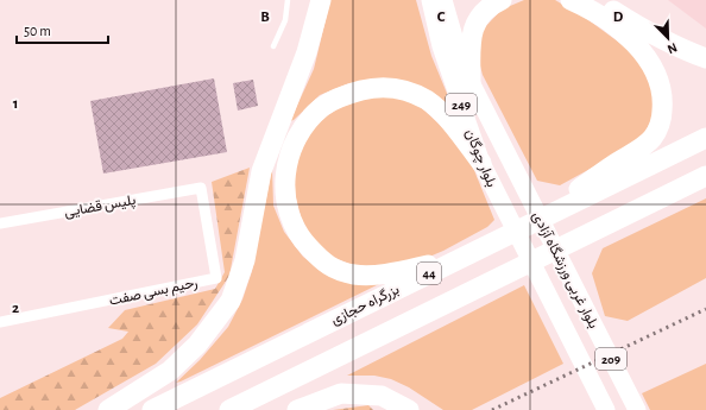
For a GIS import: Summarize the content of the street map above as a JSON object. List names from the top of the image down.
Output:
{
  "streets": {
    "highway": ["44", "بزرگراه حجازی"],
    "main road": [
      "249",
      "بلوار چوگان",
      "بلوار غربی ورزشگاه آزادی",
      "209"
    ],
    "street": ["پلیس قضایی", "رحیم بسی صفت"]
  },
  "crossings": [
    ["بلوار چوگان", "بلوار غربی ورزشگاه آزادی"],
    ["بلوار چوگان", "209"],
    ["پلیس قضایی", "رحیم بسی صفت"]
  ],
  "scale_bar": "50 m",
  "north": "bottom right",
  "grid": {
    "columns": ["B", "C", "D"],
    "rows": ["1", "2"]
  }
}
